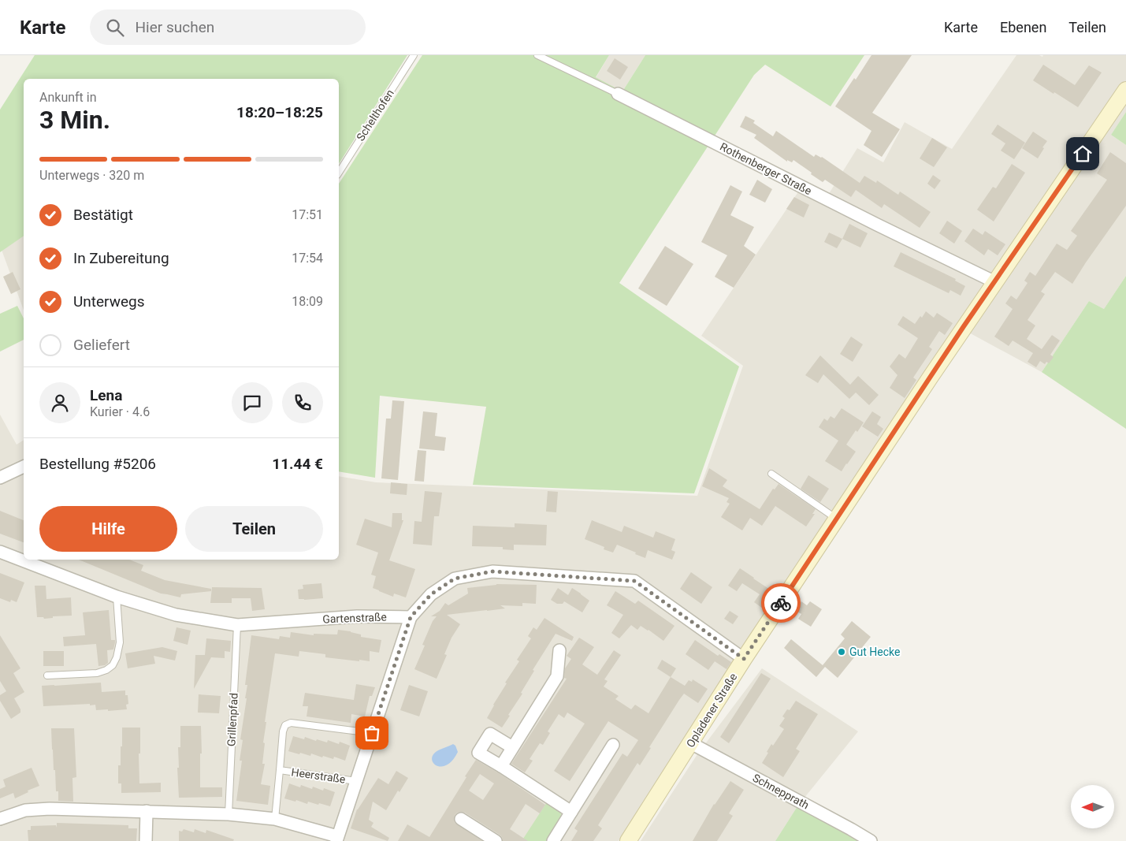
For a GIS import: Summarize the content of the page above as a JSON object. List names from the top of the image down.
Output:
{
  "streets": {
    "main road": ["Opladener Straße"],
    "street": [
      "Rothenberger Straße",
      "Gartenstraße",
      "Heerstraße",
      "Schnepprath"
    ],
    "lane": ["Schelthofen", "Grillenpfad"]
  },
  "crossings": [
    ["Rothenberger Straße", "Opladener Straße"],
    ["Gartenstraße", "Grillenpfad"],
    ["Gartenstraße", "Heerstraße"],
    ["Opladener Straße", "Schnepprath"]
  ],
  "places": ["Gut Hecke"],
  "north": "left",
  "page": {
    "header": "Karte",
    "search": "Hier suchen",
    "nav": ["Karte", "Ebenen", "Teilen"],
    "heading": ["3 Min.", "Ankunft in", "18:20–18:25"],
    "panel": [
      "Lena",
      "Kurier · 4.6",
      "Bestellung #5206",
      "11.44 €"
    ],
    "bar": "Unterwegs · 320 m",
    "list": [
      ["Bestätigt", "17:51"],
      ["In Zubereitung", "17:54"],
      ["Unterwegs", "18:09"],
      "Geliefert"
    ],
    "buttons": ["Hilfe", "Teilen"]
  }
}
